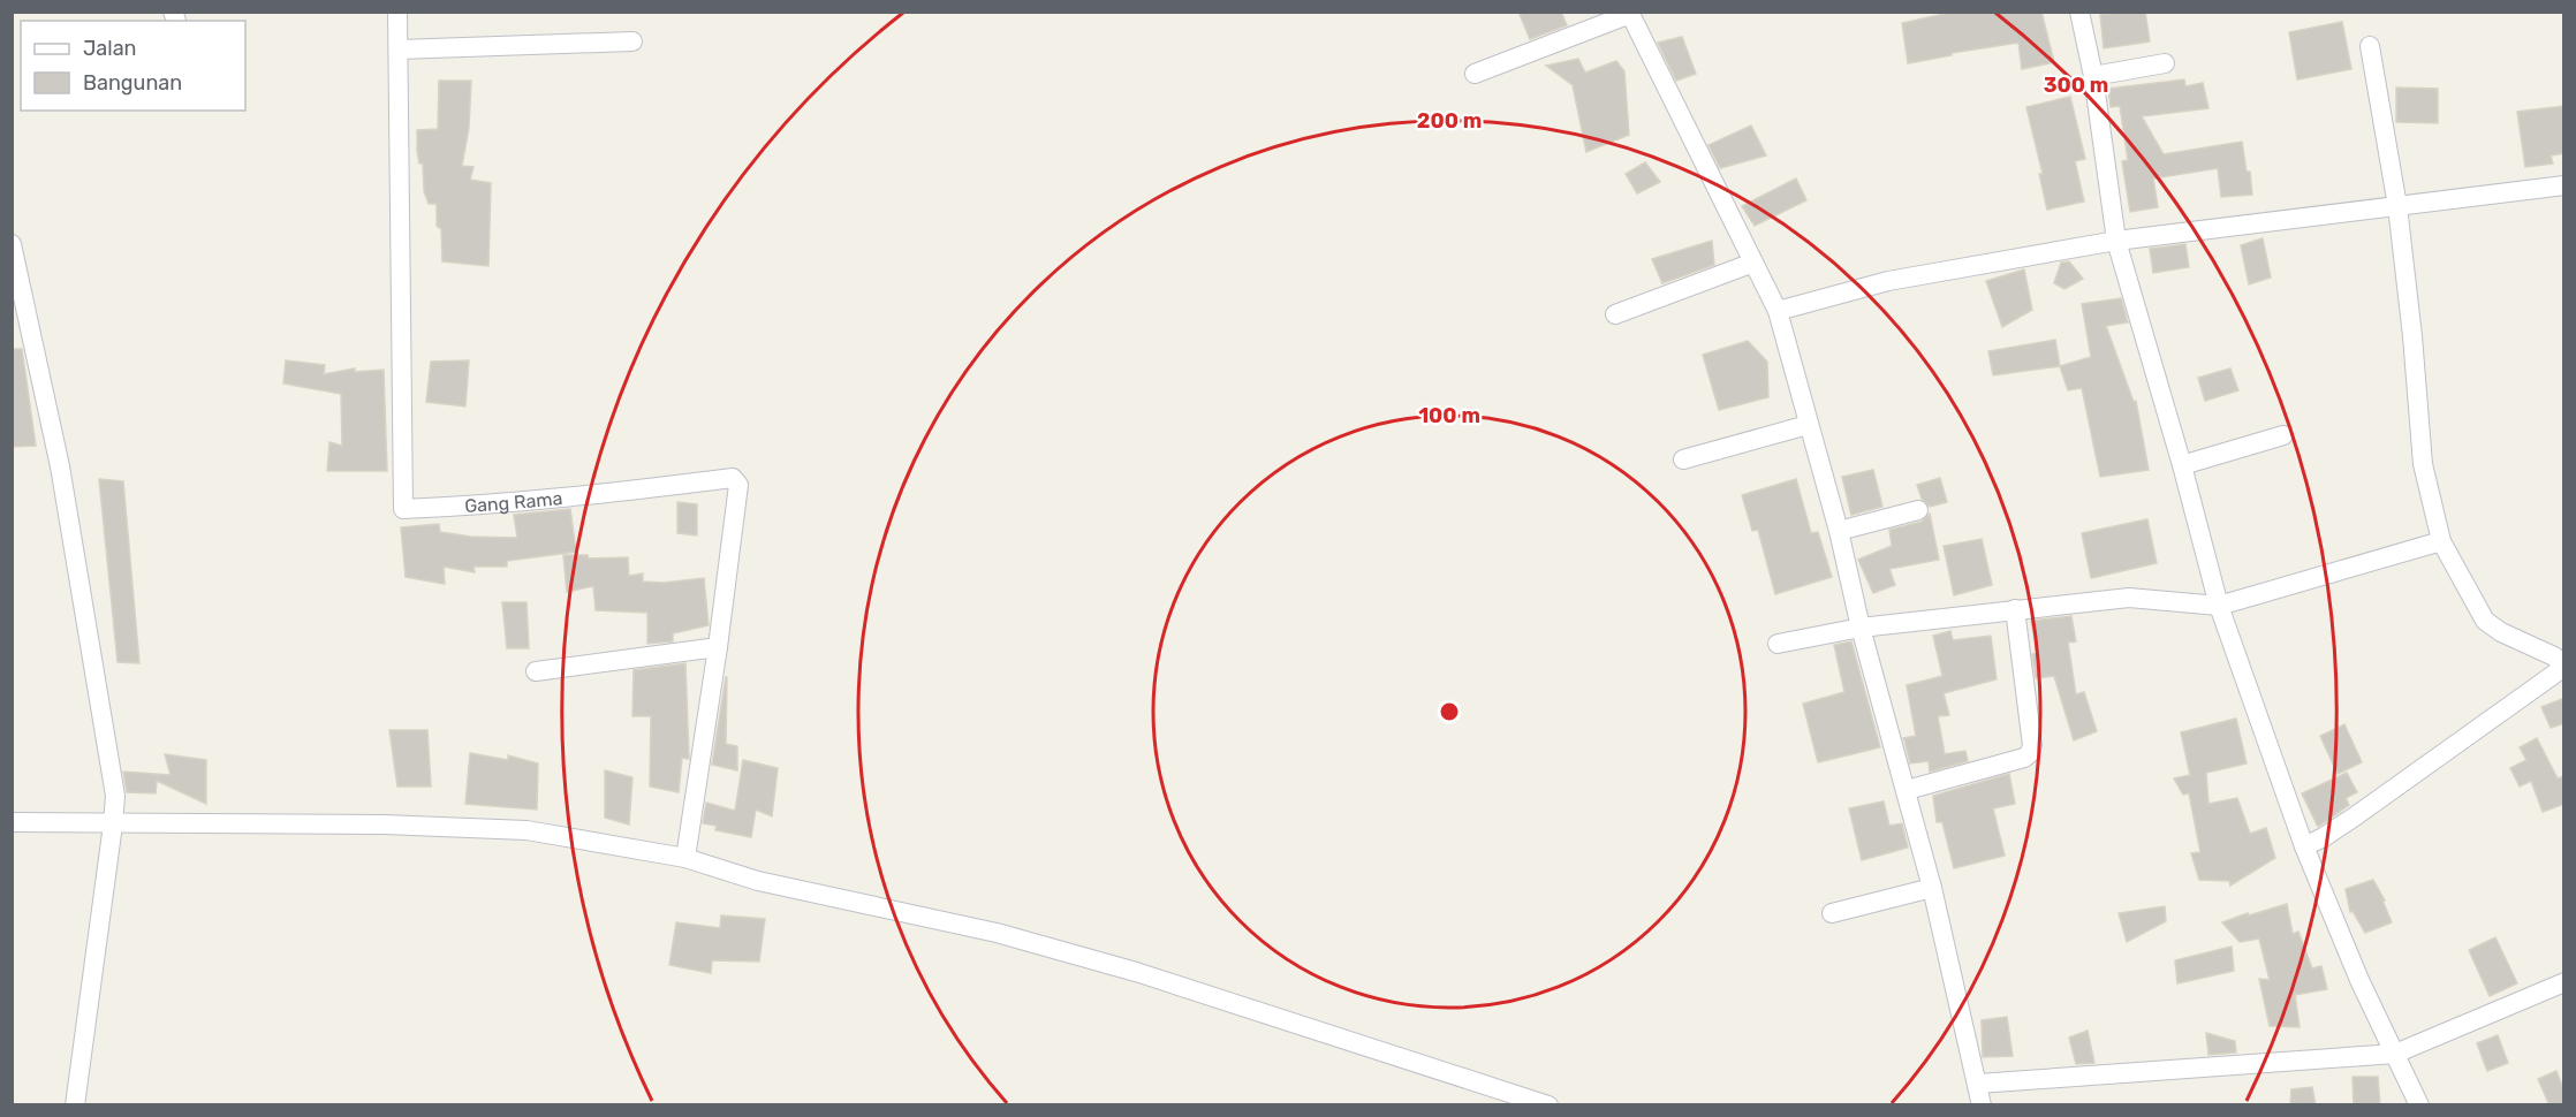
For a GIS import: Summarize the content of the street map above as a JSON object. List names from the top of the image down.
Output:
{
  "streets": {
    "street": ["Gang Rama"]
  },
  "legend": ["Jalan", "Bangunan"],
  "rings": ["300 m", "200 m", "100 m"]
}
